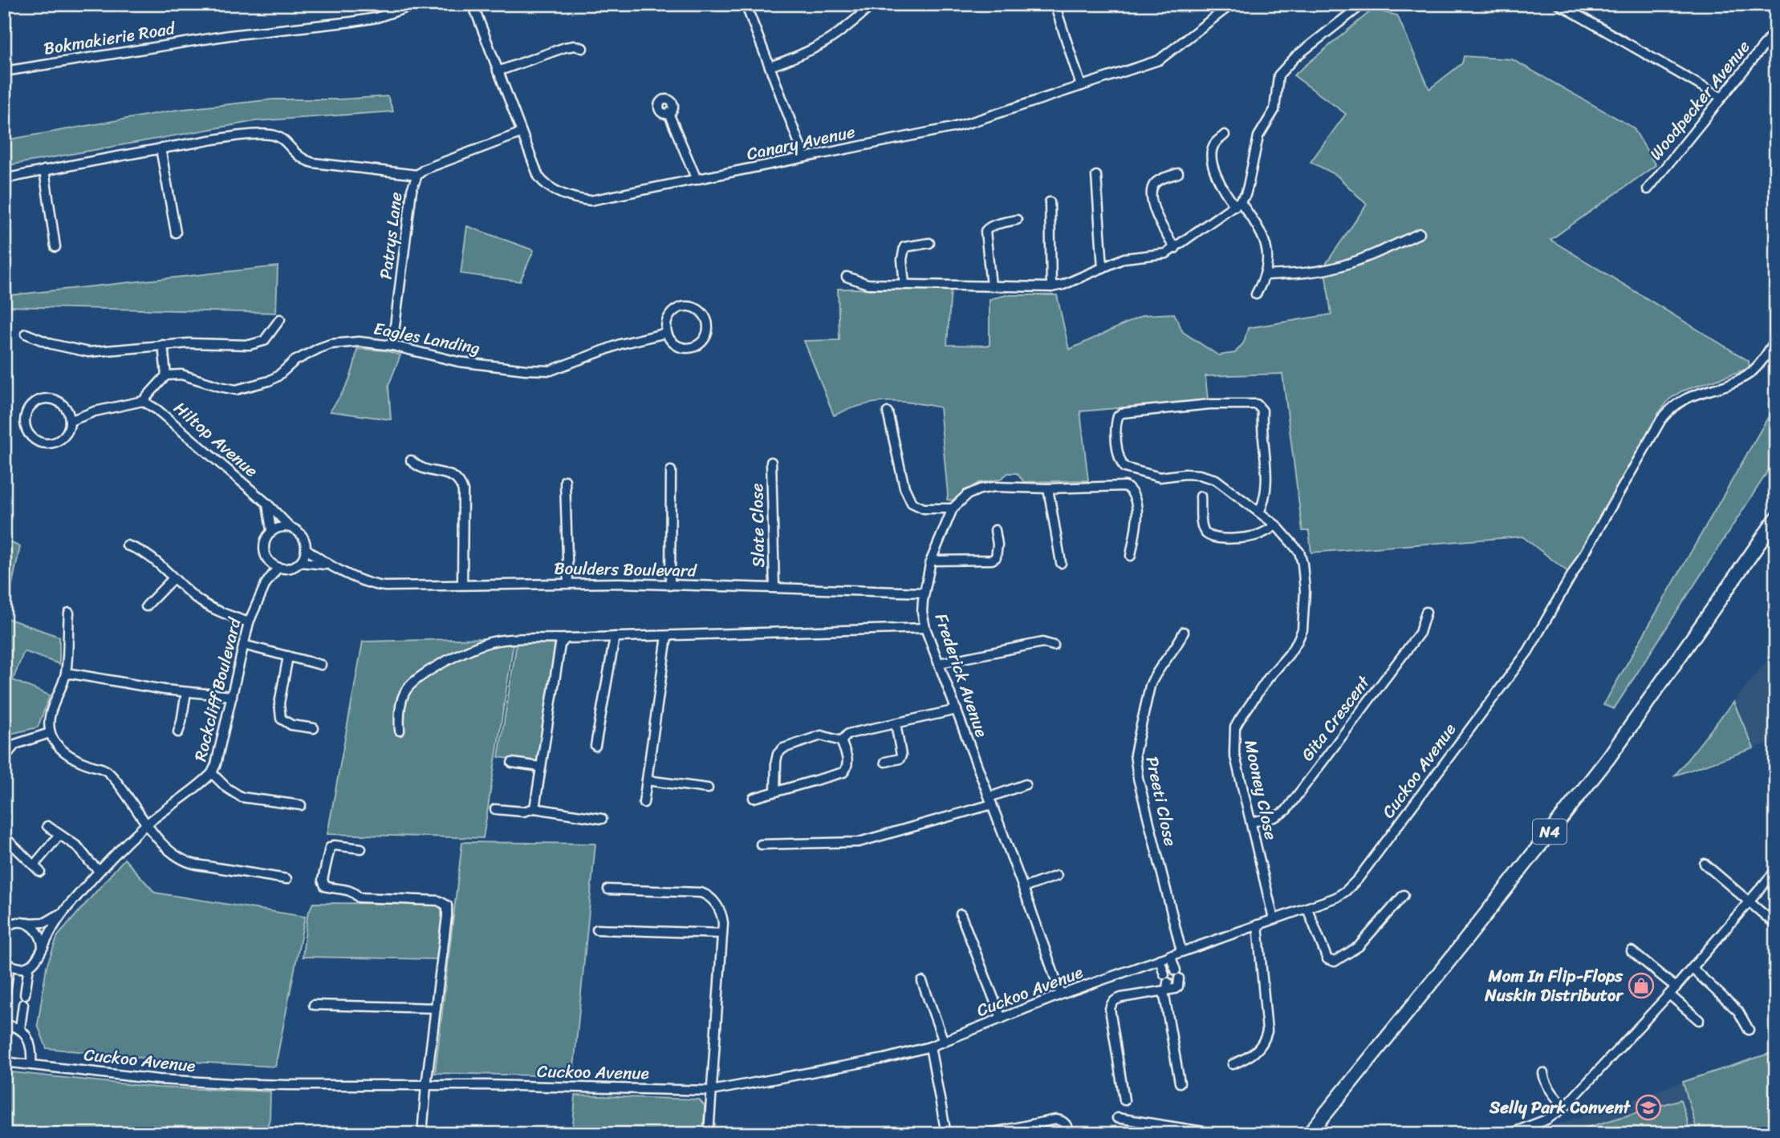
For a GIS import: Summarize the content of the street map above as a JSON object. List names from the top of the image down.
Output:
{
  "streets": {
    "highway": ["N4"],
    "street": [
      "Bokmakierie Road",
      "Woodpecker Avenue",
      "Canary Avenue",
      "Patrys Lane",
      "Eagles Landing",
      "Hiltop Avenue",
      "Slate Close",
      "Boulders Boulevard",
      "Frederick Avenue",
      "Rockcliff Boulevard",
      "Gita Crescent",
      "Cuckoo Avenue",
      "Mooney Close",
      "Preeti Close"
    ]
  },
  "crossings": [
    ["Canary Avenue", "Patrys Lane"],
    ["Patrys Lane", "Eagles Landing"],
    ["Hiltop Avenue", "Boulders Boulevard"],
    ["Hiltop Avenue", "Rockcliff Boulevard"],
    ["Slate Close", "Boulders Boulevard"],
    ["Boulders Boulevard", "Frederick Avenue"],
    ["Boulders Boulevard", "Rockcliff Boulevard"],
    ["Frederick Avenue", "Cuckoo Avenue"],
    ["Gita Crescent", "Mooney Close"],
    ["Cuckoo Avenue", "Mooney Close"],
    ["Cuckoo Avenue", "Preeti Close"]
  ],
  "places": {
    "shop": ["Mom In Flip-Flops Nuskin Distributor"],
    "school or university": ["Selly Park Convent"]
  }
}
